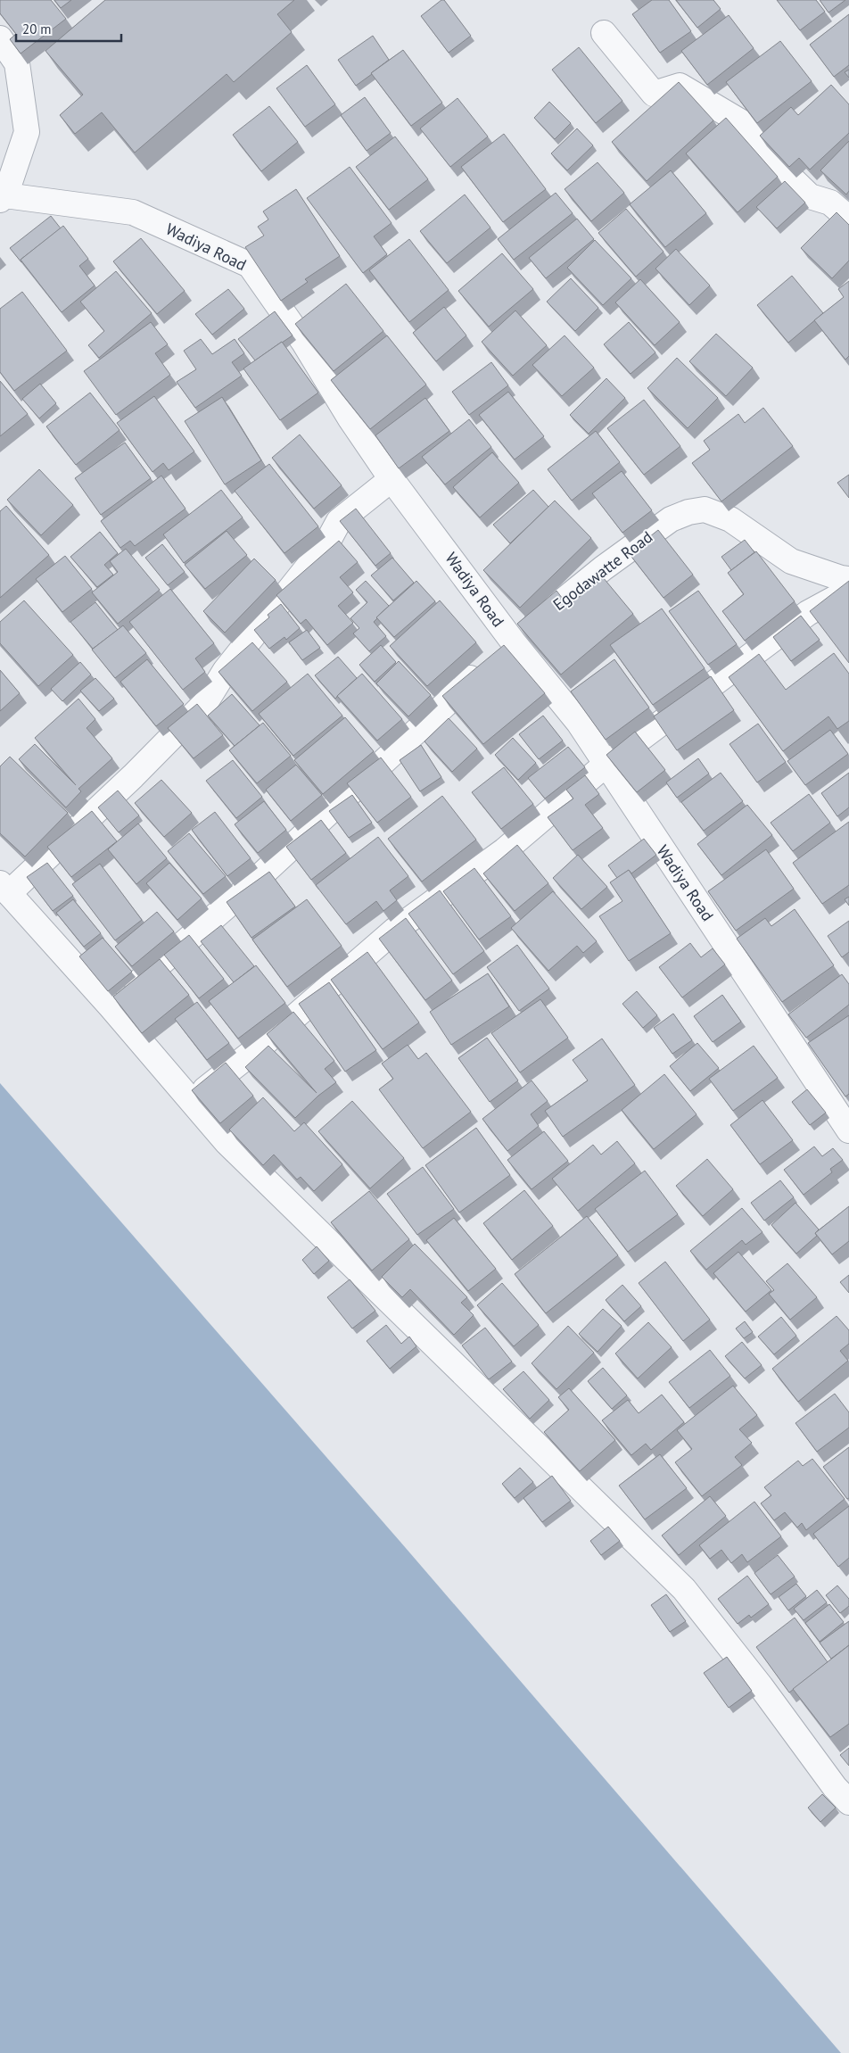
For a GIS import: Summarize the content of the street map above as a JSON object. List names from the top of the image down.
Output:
{
  "streets": {
    "street": ["Wadiya Road", "Egodawatte Road"]
  },
  "crossings": [
    ["Wadiya Road", "Egodawatte Road"]
  ],
  "scale_bar": "20 m"
}
